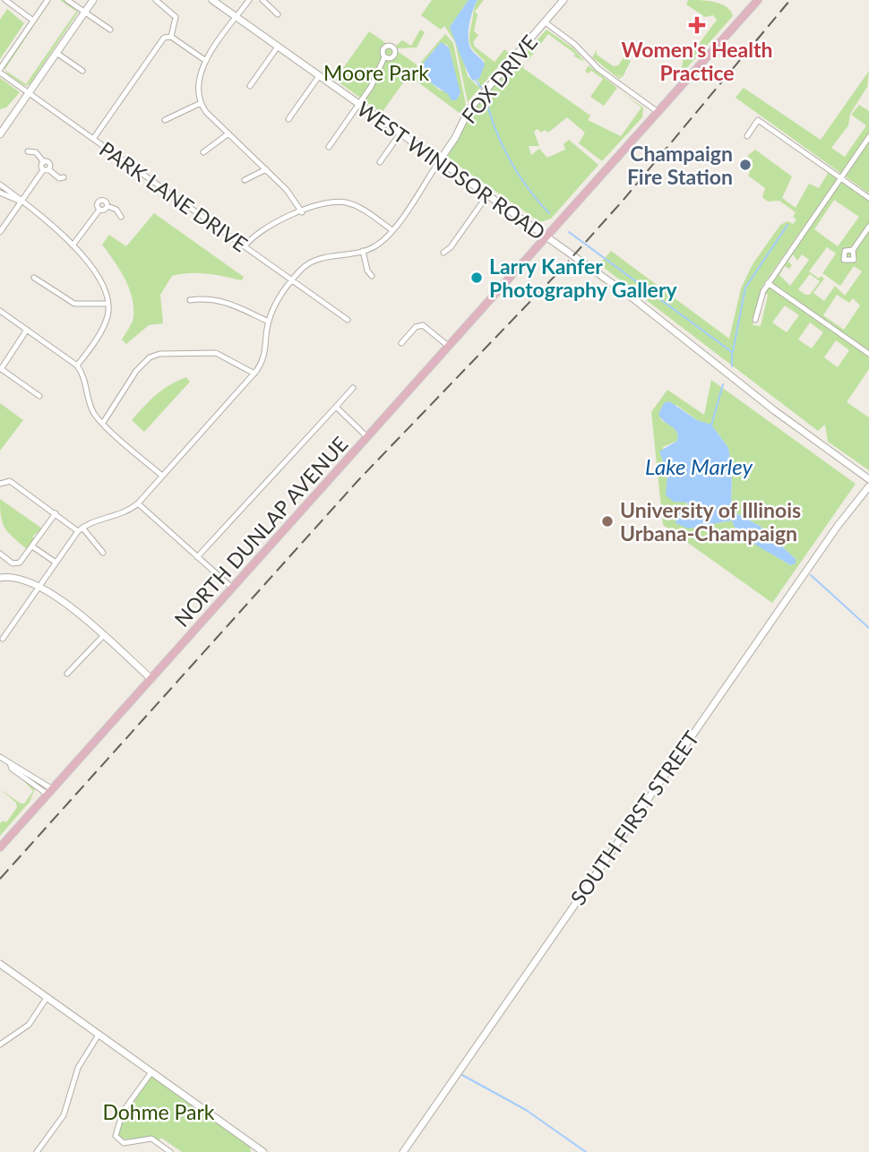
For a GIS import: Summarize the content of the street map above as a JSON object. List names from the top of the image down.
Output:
{
  "streets": {
    "main road": ["NORTH DUNLAP AVENUE"],
    "street": [
      "FOX DRIVE",
      "WEST WINDSOR ROAD",
      "PARK LANE DRIVE",
      "SOUTH FIRST STREET"
    ]
  },
  "crossings": [
    ["FOX DRIVE", "WEST WINDSOR ROAD"],
    ["WEST WINDSOR ROAD", "NORTH DUNLAP AVENUE"]
  ],
  "water": ["Lake Marley"],
  "parks": ["Moore Park", "Dohme Park"],
  "places": {
    "health": ["Women's Health Practice"],
    "other": ["Champaign Fire Station", "Larry Kanfer Photography Gallery", "University of Illinois Urbana-Champaign"]
  }
}
